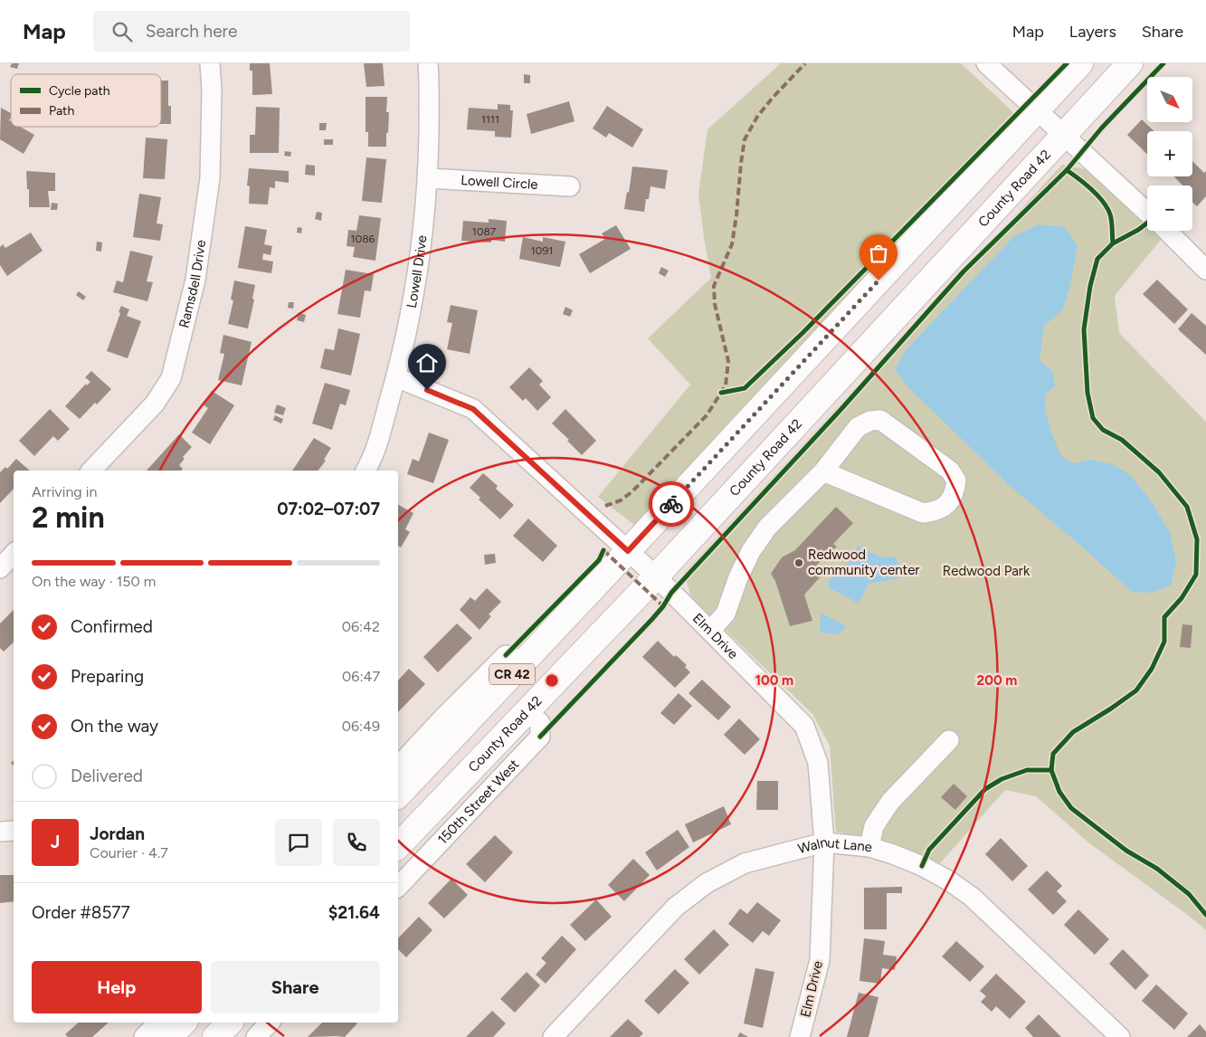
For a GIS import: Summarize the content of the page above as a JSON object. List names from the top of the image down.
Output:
{
  "streets": {
    "highway": ["County Road 42", "CR 42"],
    "street": [
      "Lowell Circle",
      "Lowell Drive",
      "Ramsdell Drive",
      "Elm Drive",
      "150th Street West",
      "Walnut Lane"
    ]
  },
  "crossings": [
    ["Lowell Circle", "Lowell Drive"],
    ["County Road 42", "Elm Drive"],
    ["County Road 42", "150th Street West"],
    ["Lowell Drive", "Elm Drive"],
    ["Elm Drive", "CR 42"],
    ["Elm Drive", "Walnut Lane"]
  ],
  "parks": ["Redwood Park"],
  "places": ["Redwood community center"],
  "house_numbers": [
    "1111",
    "1087",
    "1086",
    "1091"
  ],
  "legend": ["Cycle path", "Path"],
  "north": "bottom right",
  "page": {
    "header": "Map",
    "search": "Search here",
    "nav": ["Map", "Layers", "Share"],
    "map_buttons": ["+", "−"],
    "heading": ["2 min", "Arriving in", "07:02–07:07"],
    "panel": [
      "Jordan",
      "Courier · 4.7",
      "Order #8577",
      "$21.64"
    ],
    "bar": "On the way · 150 m",
    "list": [
      ["Confirmed", "06:42"],
      ["Preparing", "06:47"],
      ["On the way", "06:49"],
      "Delivered"
    ],
    "round": "J",
    "buttons": ["Help", "Share"]
  },
  "rings": ["100 m", "200 m"]
}
